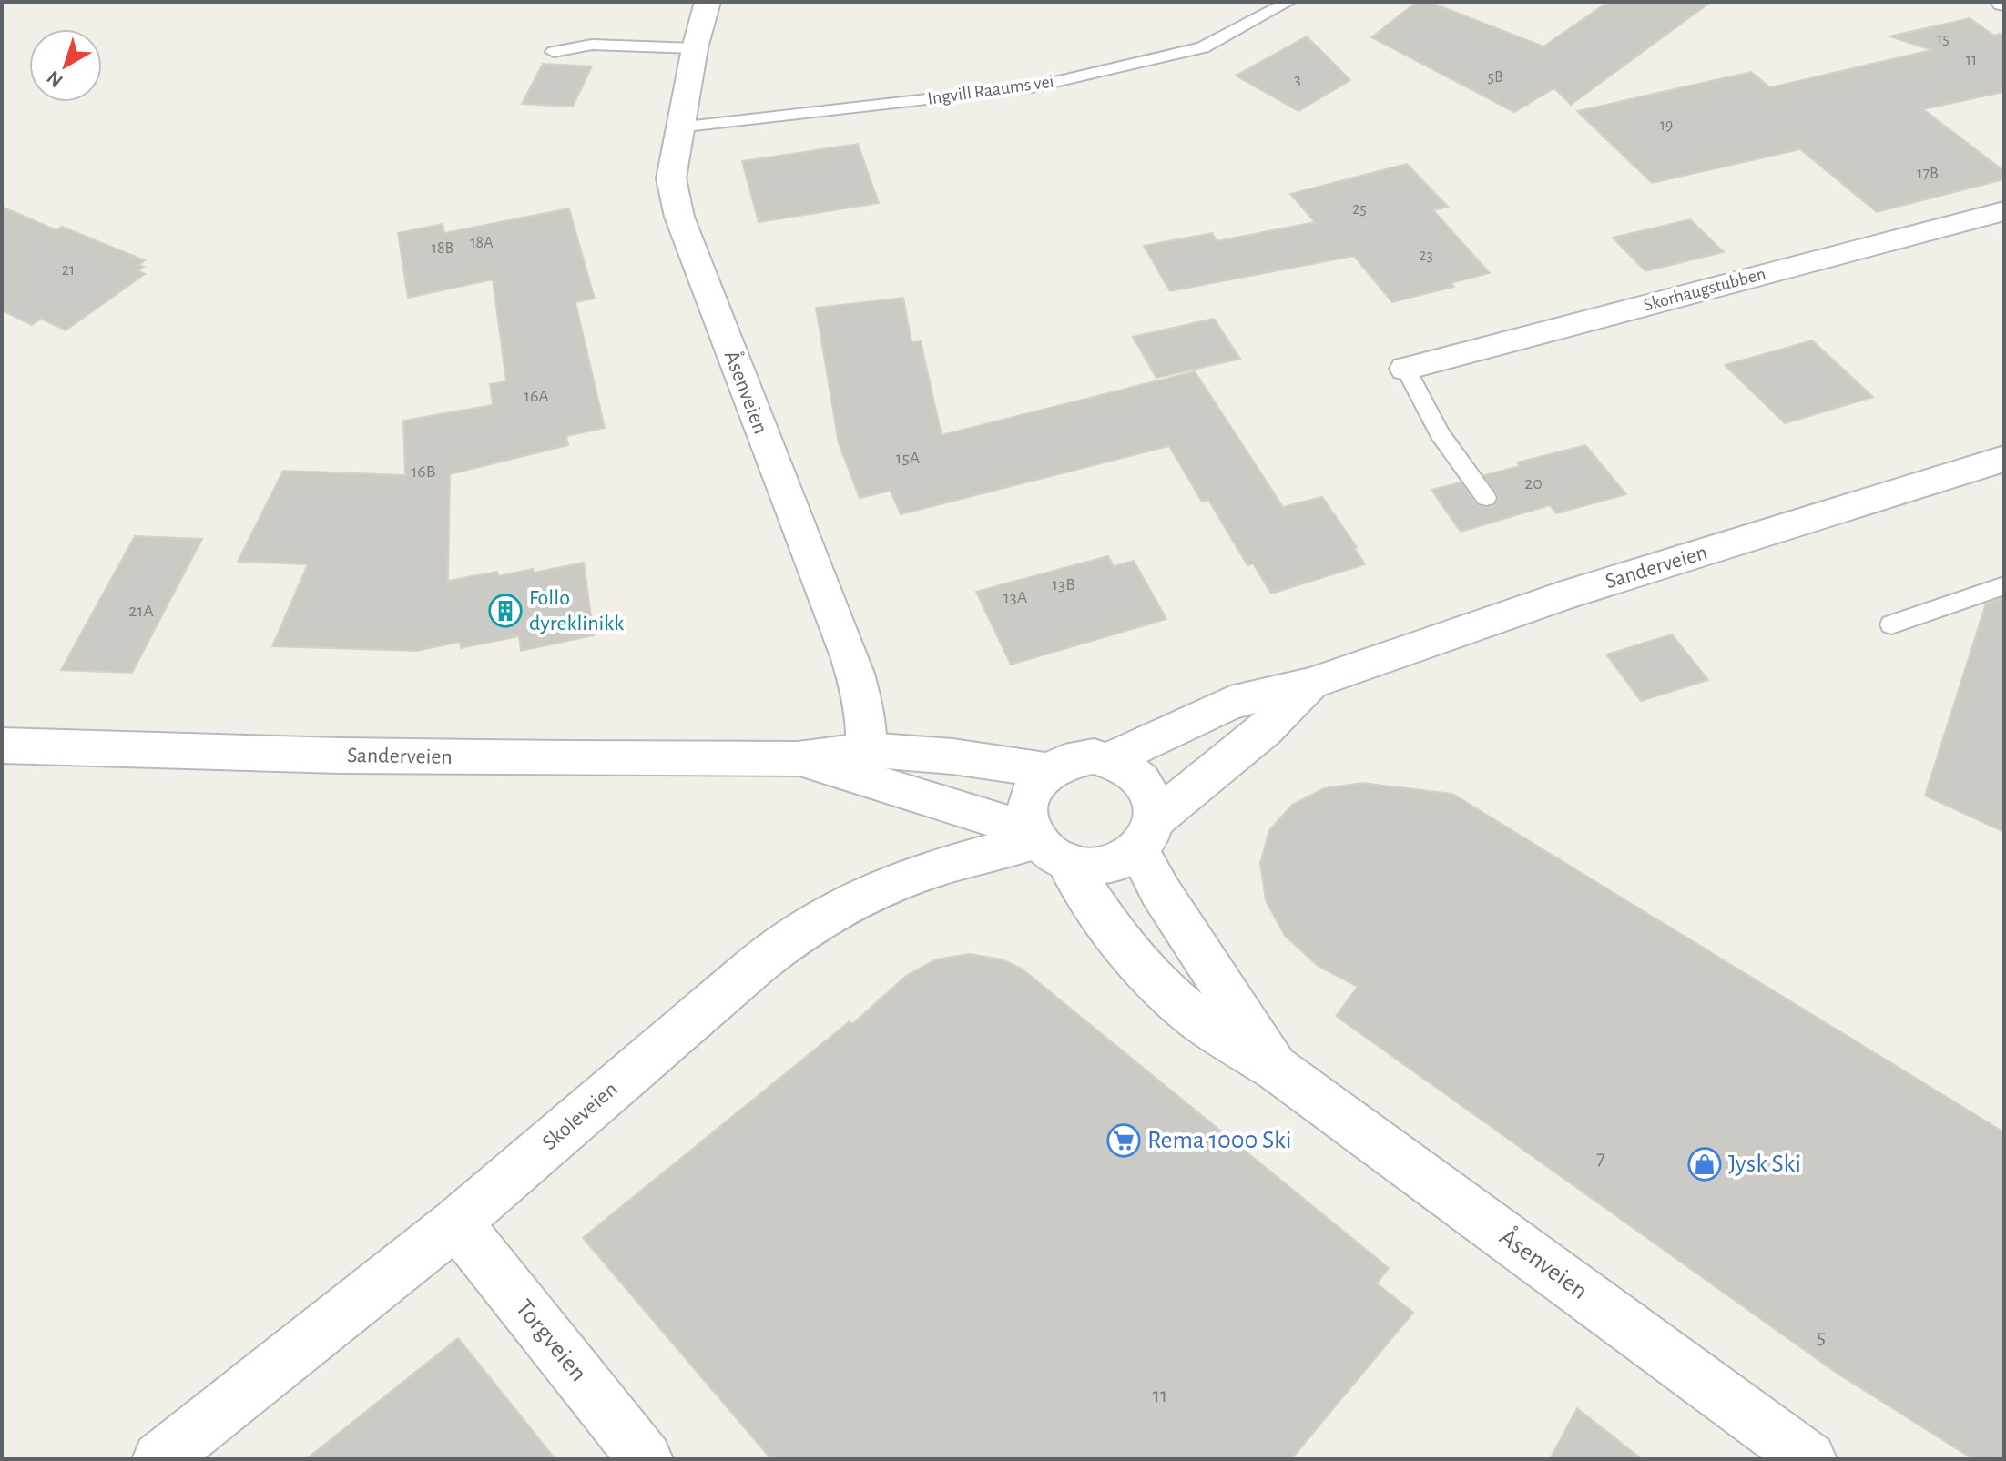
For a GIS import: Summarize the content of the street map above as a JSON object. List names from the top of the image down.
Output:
{
  "streets": {
    "street": [
      "Skorhaugstubben",
      "Åsenveien",
      "Sanderveien",
      "Skoleveien",
      "Torgveien"
    ],
    "lane": ["Ingvill Raaums vei"]
  },
  "crossings": [
    ["Ingvill Raaums vei", "Åsenveien"],
    ["Åsenveien", "Sanderveien"],
    ["Åsenveien", "Skoleveien"],
    ["Sanderveien", "Skoleveien"],
    ["Skoleveien", "Torgveien"]
  ],
  "places": {
    "building": ["Follo dyreklinikk"],
    "supermarket": ["Rema 1000 Ski"],
    "shop": ["Jysk Ski"]
  },
  "house_numbers": [
    "15",
    "11",
    "5B",
    "3",
    "19",
    "17B",
    "25",
    "18A",
    "18B",
    "23",
    "21",
    "16A",
    "15A",
    "16B",
    "20",
    "13B",
    "13A",
    "21A",
    "7",
    "5",
    "11"
  ],
  "north": "bottom left"
}
